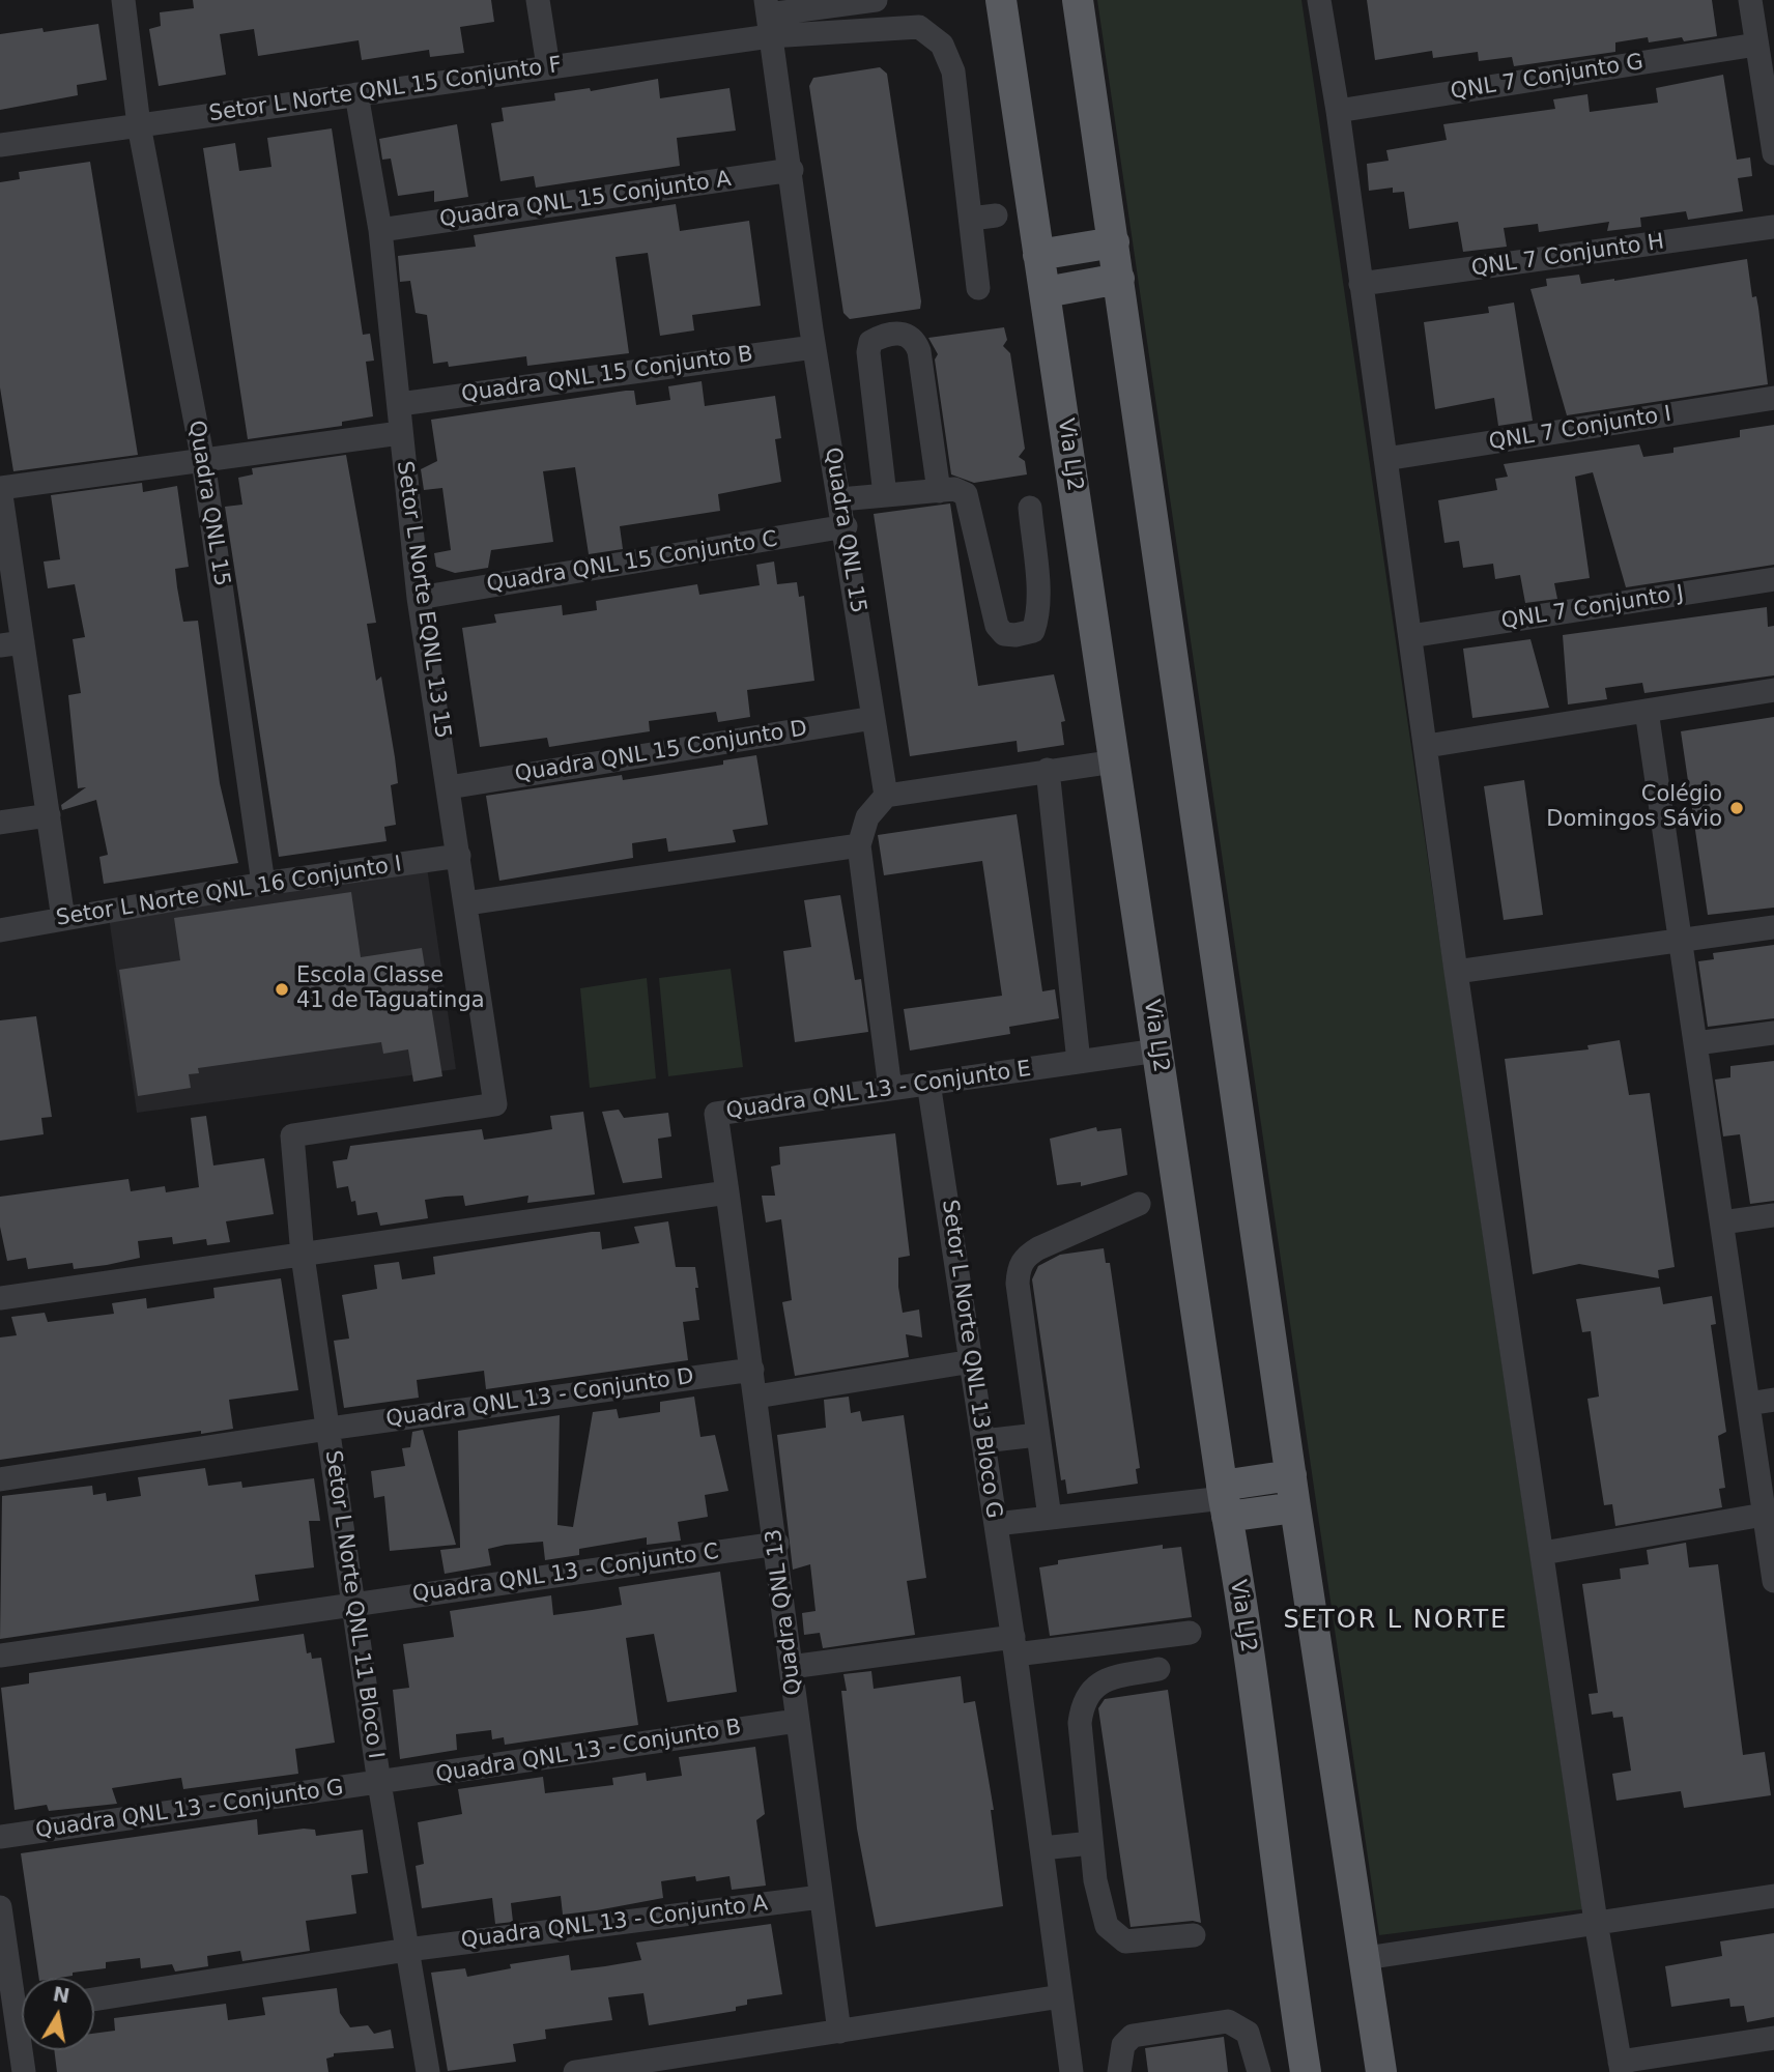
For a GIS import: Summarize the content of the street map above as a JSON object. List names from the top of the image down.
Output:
{
  "streets": {
    "main road": ["Via LJ2"],
    "street": [
      "QNL 7 Conjunto G",
      "Setor L Norte QNL 15 Conjunto F",
      "Quadra QNL 15 Conjunto A",
      "QNL 7 Conjunto H",
      "Quadra QNL 15 Conjunto B",
      "QNL 7 Conjunto I",
      "Quadra QNL 15",
      "Quadra QNL 15 Conjunto C",
      "Setor L Norte EQNL 13 15",
      "QNL 7 Conjunto J",
      "Quadra QNL 15 Conjunto D",
      "Setor L Norte QNL 16 Conjunto I",
      "Quadra QNL 13 - Conjunto E",
      "Setor L Norte QNL 13 Bloco G",
      "Quadra QNL 13 - Conjunto D",
      "Quadra QNL 13 - Conjunto C",
      "Setor L Norte QNL 11 Bloco I",
      "Quadra QNL 13",
      "Quadra QNL 13 - Conjunto B",
      "Quadra QNL 13 - Conjunto G",
      "Quadra QNL 13 - Conjunto A"
    ]
  },
  "crossings": [
    ["Setor L Norte QNL 15 Conjunto F", "Quadra QNL 15"],
    ["Setor L Norte QNL 15 Conjunto F", "Setor L Norte EQNL 13 15"],
    ["Quadra QNL 15 Conjunto A", "Quadra QNL 15"],
    ["Quadra QNL 15 Conjunto A", "Setor L Norte EQNL 13 15"],
    ["Quadra QNL 15 Conjunto B", "Quadra QNL 15"],
    ["Quadra QNL 15 Conjunto B", "Setor L Norte EQNL 13 15"],
    ["Via LJ2", "Quadra QNL 13 - Conjunto E"],
    ["Quadra QNL 15", "Quadra QNL 15 Conjunto C"],
    ["Quadra QNL 15", "Quadra QNL 15 Conjunto D"],
    ["Quadra QNL 15", "Setor L Norte QNL 16 Conjunto I"],
    ["Quadra QNL 15 Conjunto C", "Setor L Norte EQNL 13 15"],
    ["Setor L Norte EQNL 13 15", "Quadra QNL 15 Conjunto D"],
    ["Setor L Norte EQNL 13 15", "Setor L Norte QNL 16 Conjunto I"],
    ["Setor L Norte EQNL 13 15", "Setor L Norte QNL 11 Bloco I"],
    ["Quadra QNL 13 - Conjunto E", "Setor L Norte QNL 13 Bloco G"],
    ["Quadra QNL 13 - Conjunto E", "Quadra QNL 13"],
    ["Quadra QNL 13 - Conjunto D", "Setor L Norte QNL 11 Bloco I"],
    ["Quadra QNL 13 - Conjunto D", "Quadra QNL 13"],
    ["Quadra QNL 13 - Conjunto C", "Setor L Norte QNL 11 Bloco I"],
    ["Quadra QNL 13 - Conjunto C", "Quadra QNL 13"],
    ["Setor L Norte QNL 11 Bloco I", "Quadra QNL 13 - Conjunto B"],
    ["Setor L Norte QNL 11 Bloco I", "Quadra QNL 13 - Conjunto G"],
    ["Setor L Norte QNL 11 Bloco I", "Quadra QNL 13 - Conjunto A"],
    ["Quadra QNL 13", "Quadra QNL 13 - Conjunto B"],
    ["Quadra QNL 13", "Quadra QNL 13 - Conjunto A"],
    ["Quadra QNL 13 - Conjunto B", "Quadra QNL 13 - Conjunto G"]
  ],
  "districts": ["SETOR L NORTE"],
  "places": ["Colégio Domingos Sávio", "Escola Classe 41 de Taguatinga"],
  "north": "top"
}
